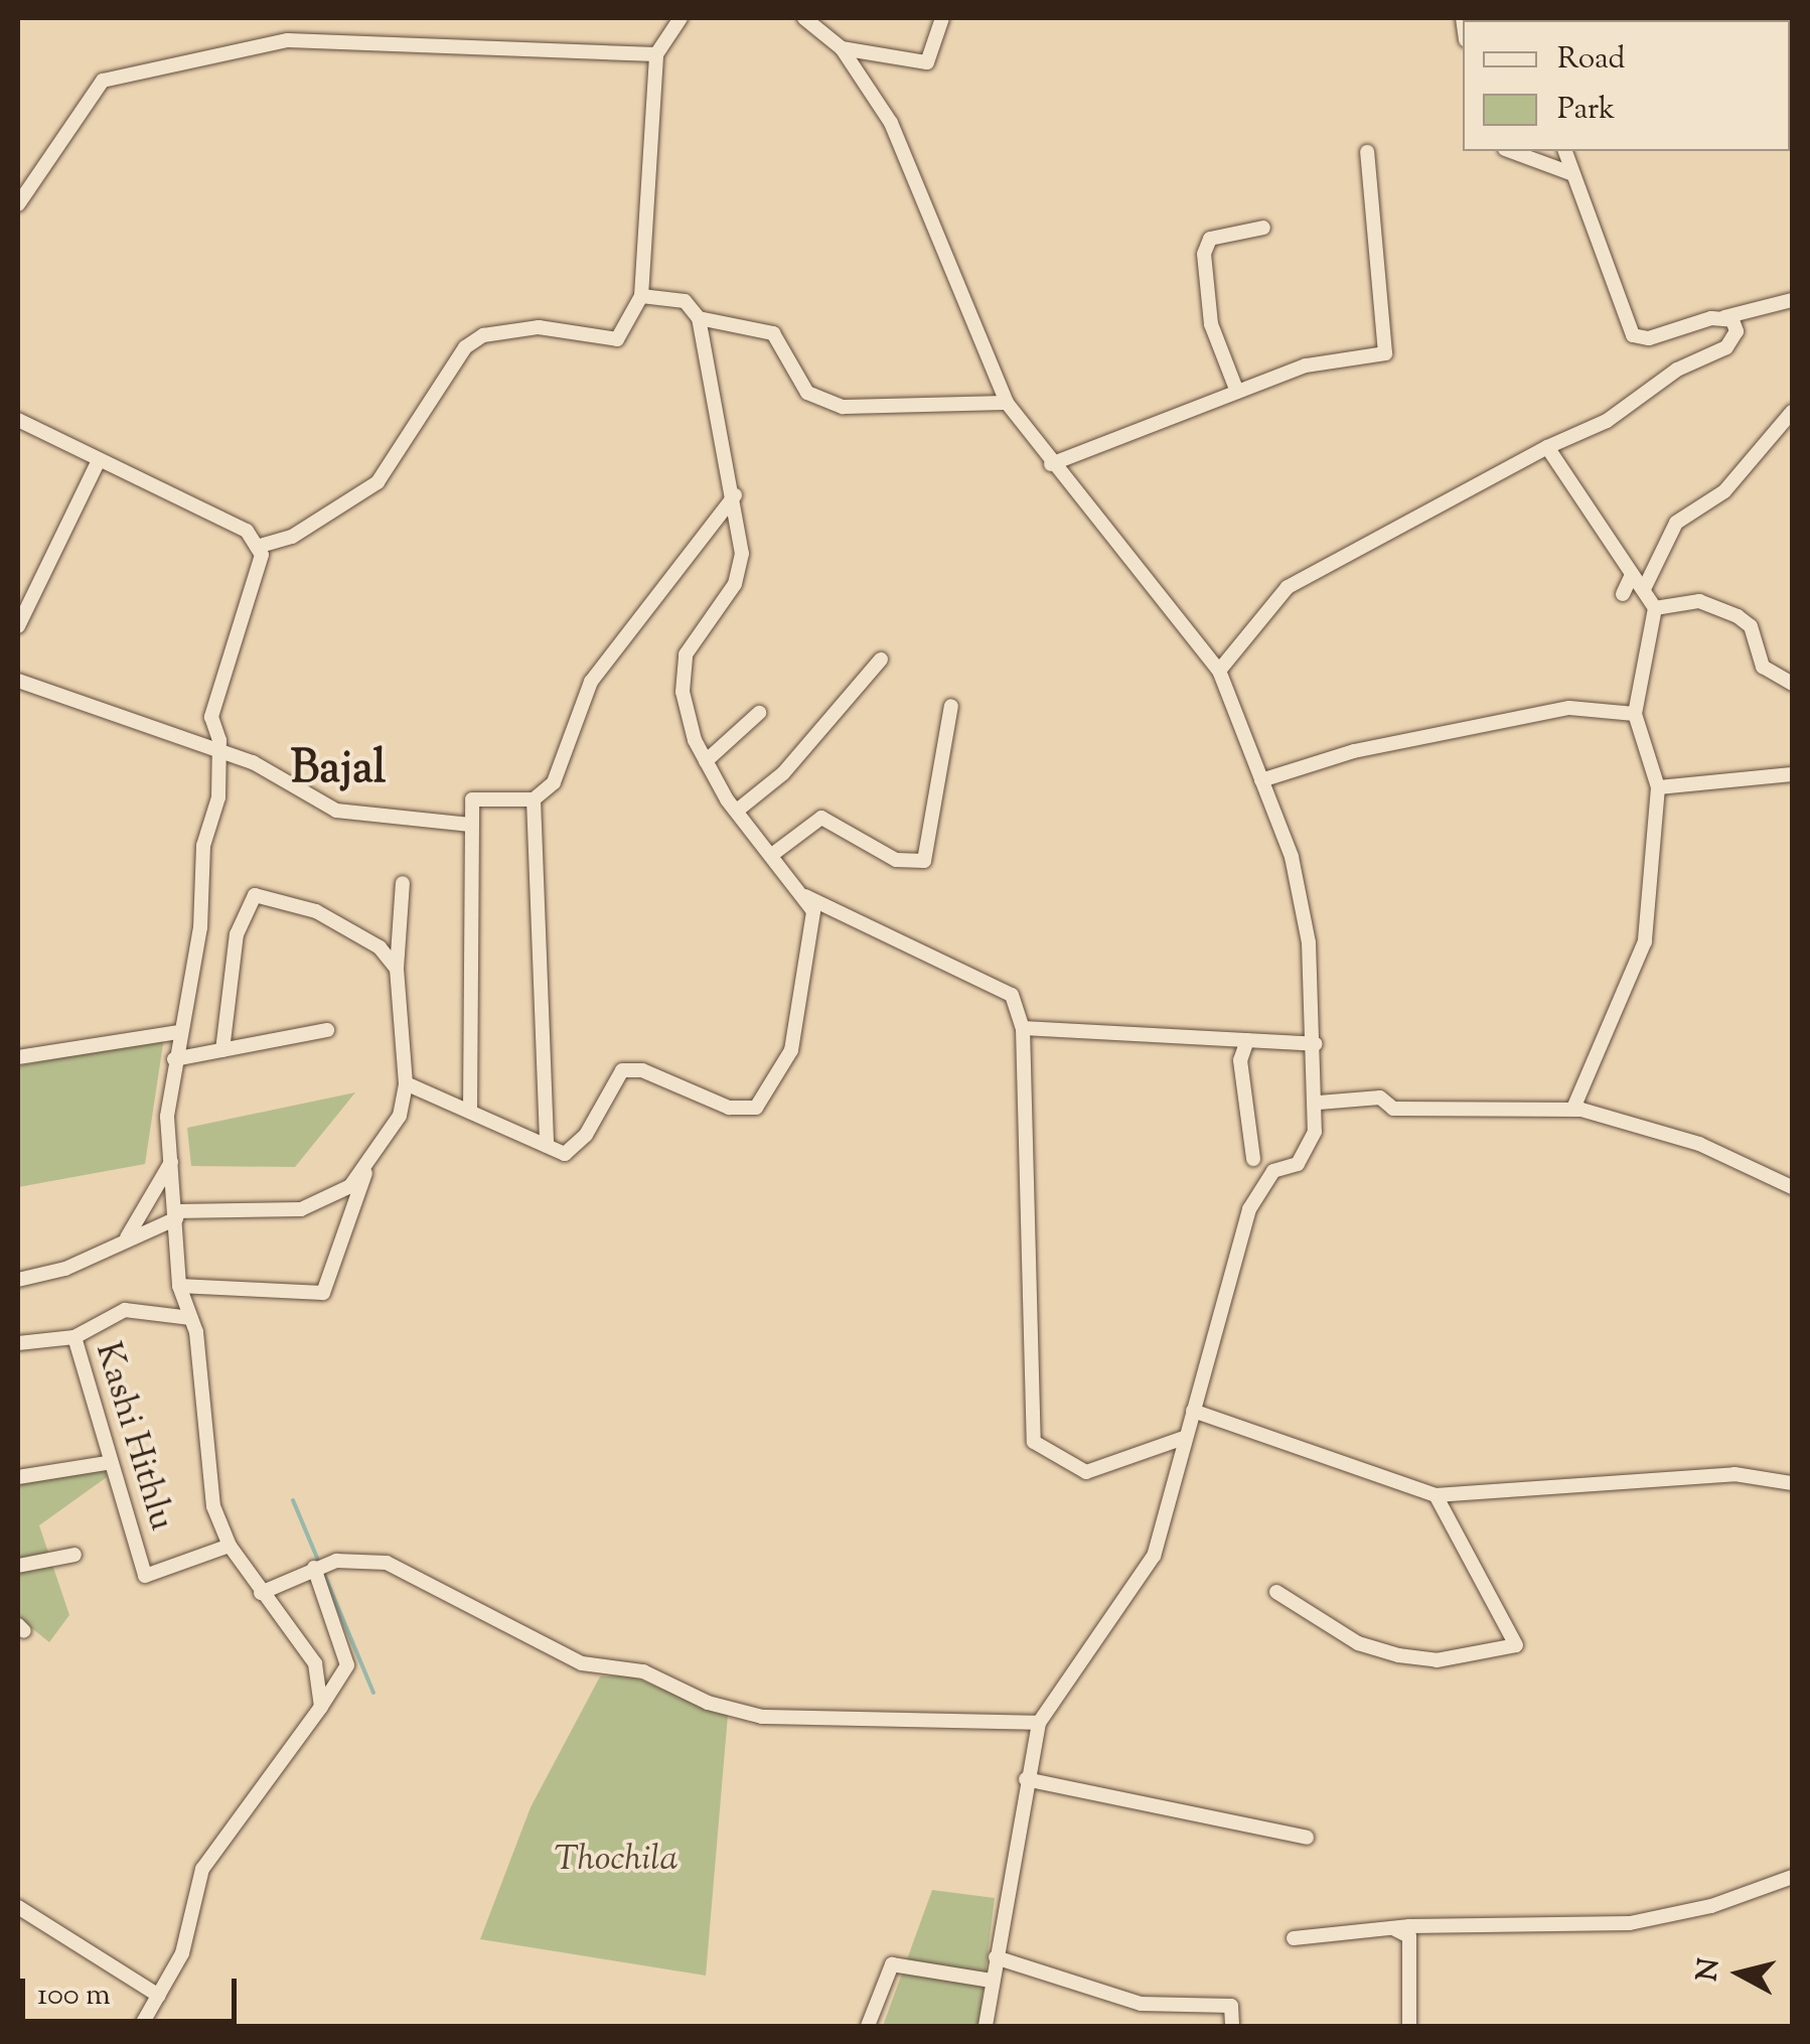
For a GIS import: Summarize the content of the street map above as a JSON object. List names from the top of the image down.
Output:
{
  "streets": {
    "street": ["Kashi Hithlu"]
  },
  "districts": ["Bajal"],
  "parks": ["Thochila"],
  "legend": ["Road", "Park"],
  "scale_bar": "100 m",
  "north": "left"
}
